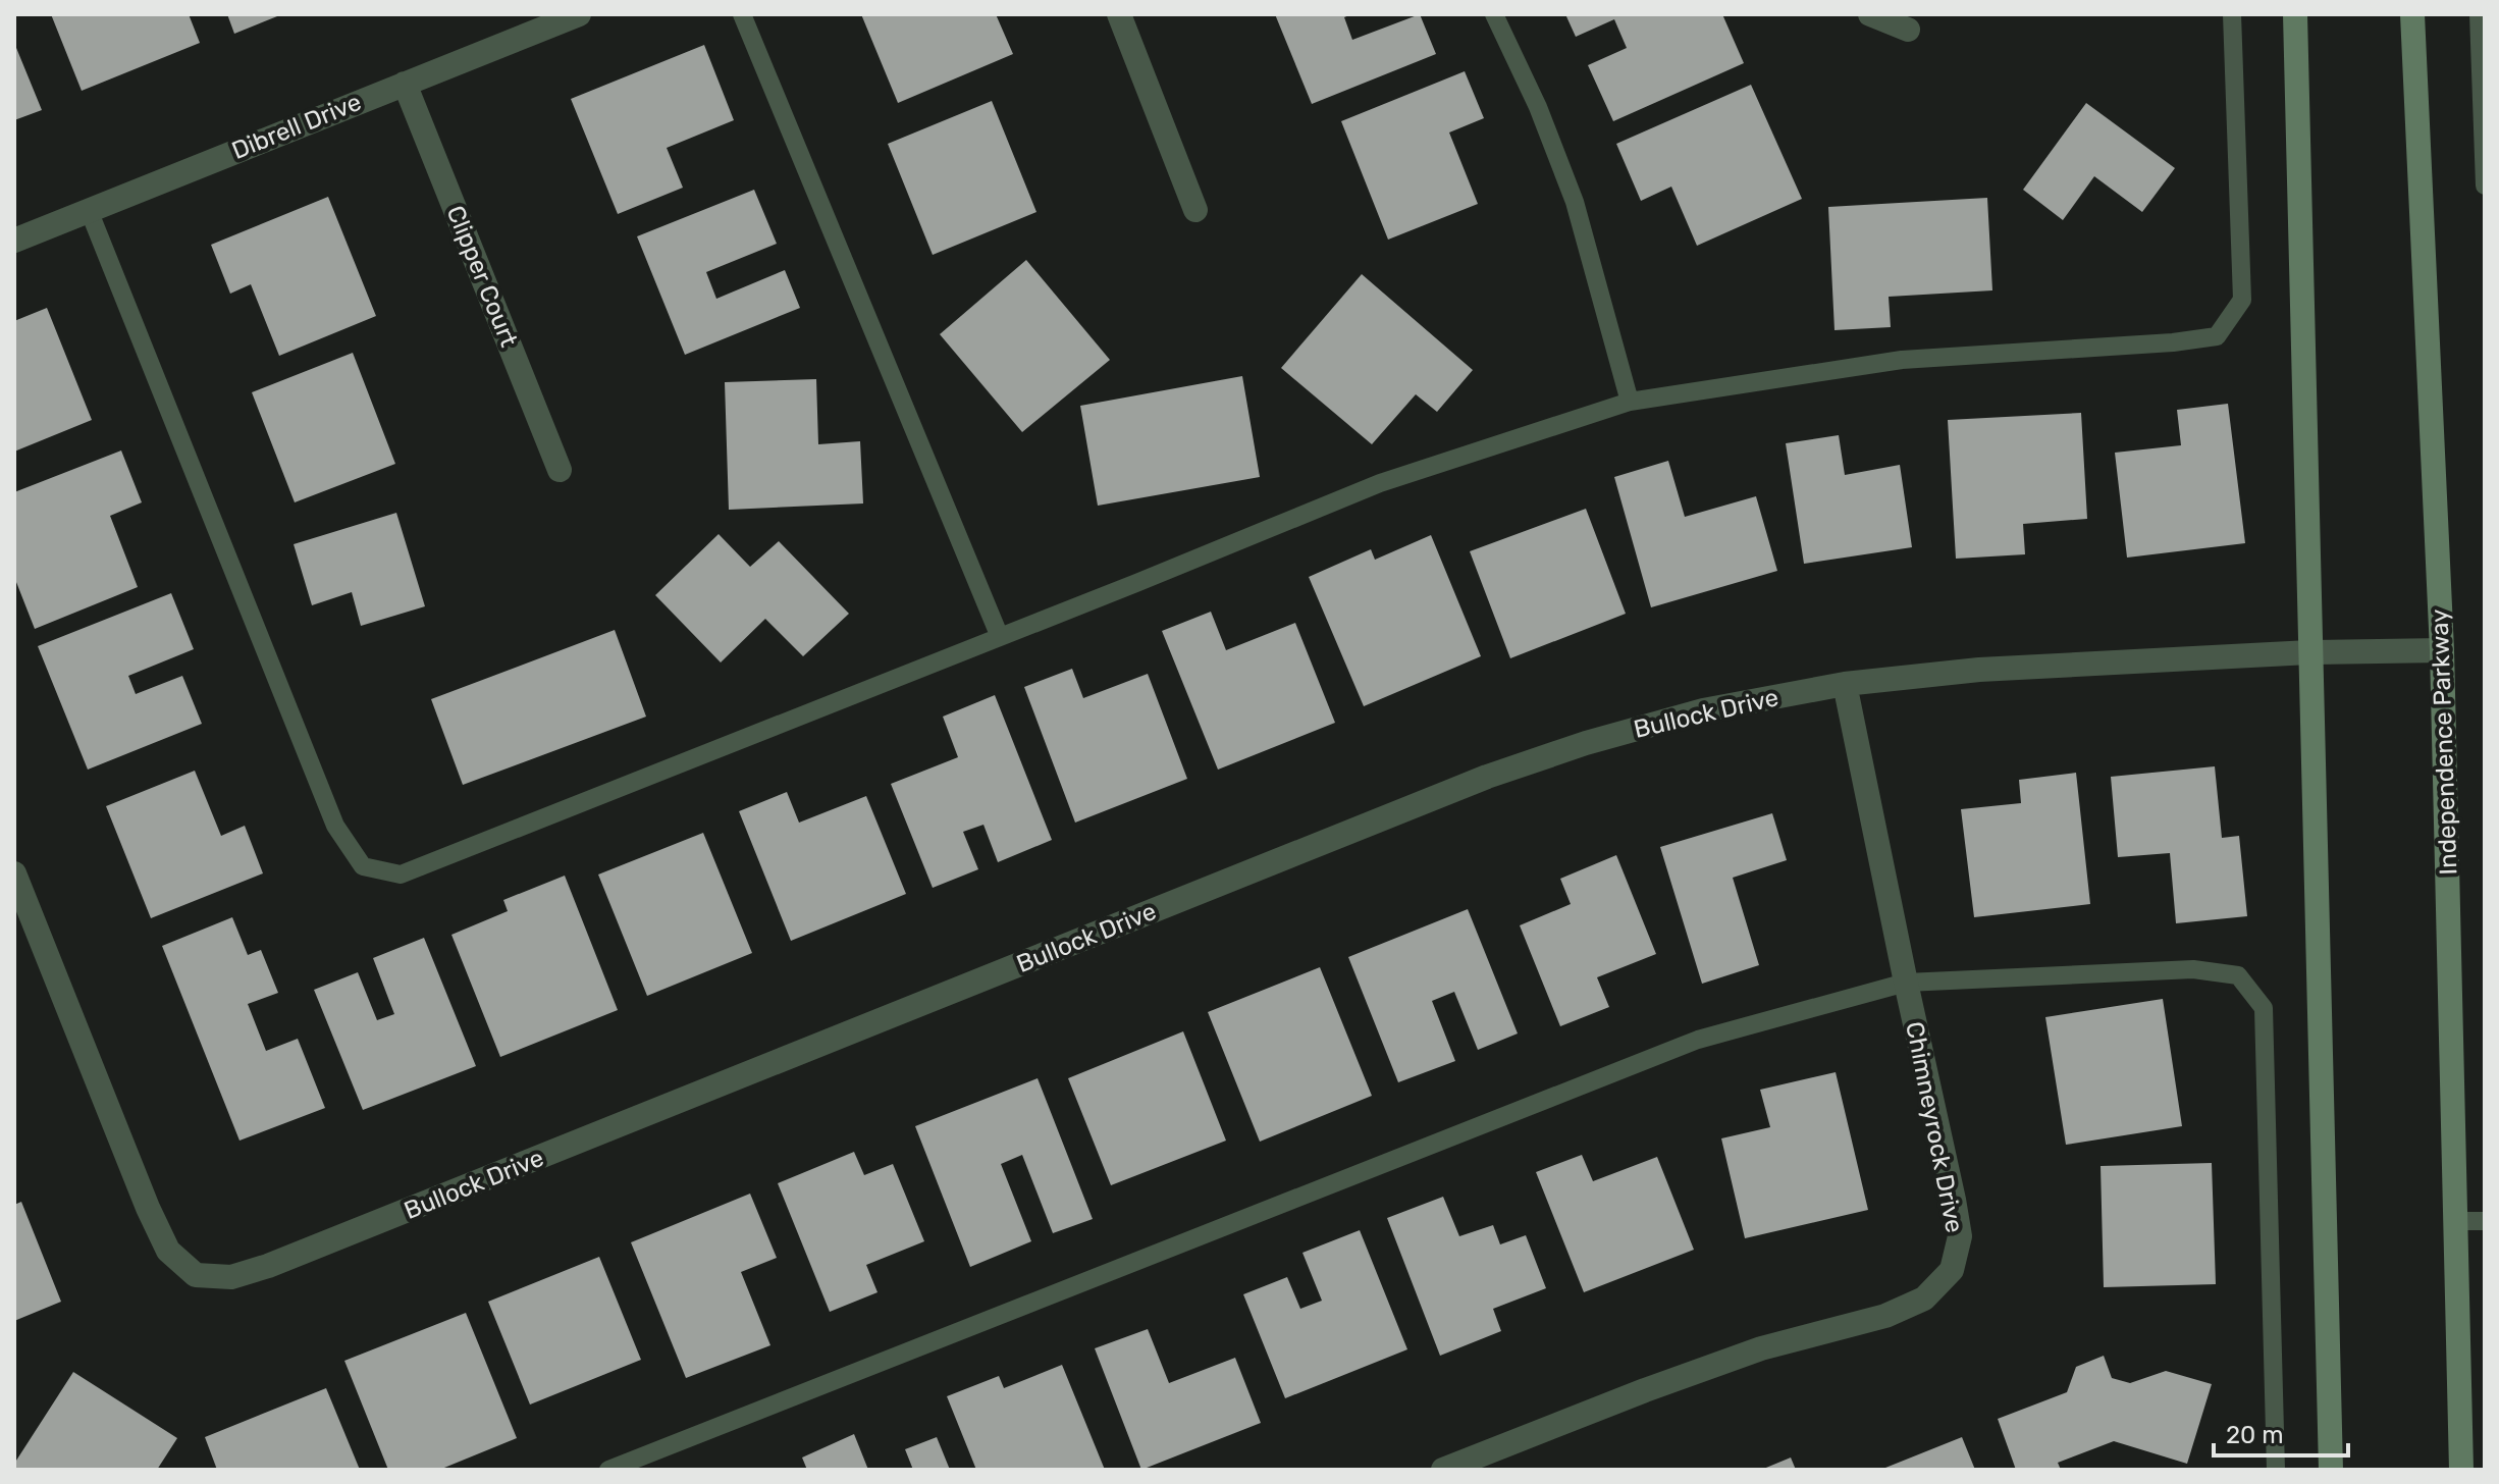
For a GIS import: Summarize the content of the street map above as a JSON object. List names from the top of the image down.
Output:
{
  "streets": {
    "main road": ["Independence Parkway"],
    "street": [
      "Dibrell Drive",
      "Clipper Court",
      "Bullock Drive",
      "Chimneyrock Drive"
    ]
  },
  "crossings": [
    ["Dibrell Drive", "Clipper Court"],
    ["Bullock Drive", "Independence Parkway"],
    ["Bullock Drive", "Chimneyrock Drive"]
  ],
  "scale_bar": "20 m"
}
